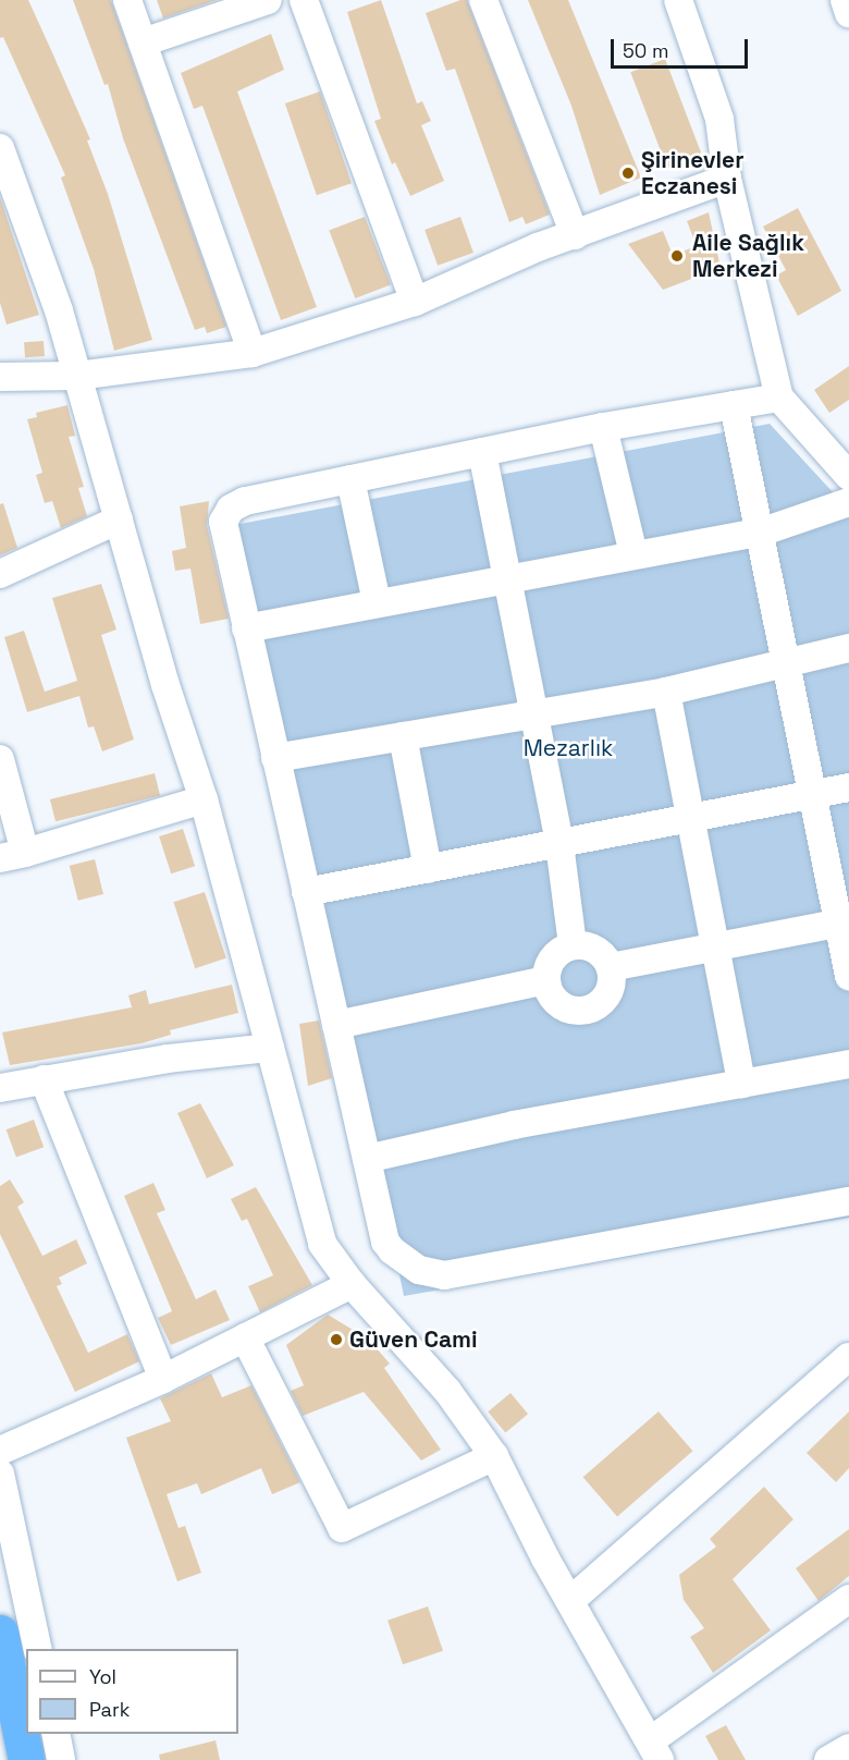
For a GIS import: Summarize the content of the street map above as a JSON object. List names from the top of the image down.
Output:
{
  "parks": ["Mezarlık"],
  "places": ["Şirinevler Eczanesi", "Aile Sağlık Merkezi", "Güven Cami"],
  "legend": ["Yol", "Park"],
  "scale_bar": "50 m"
}
